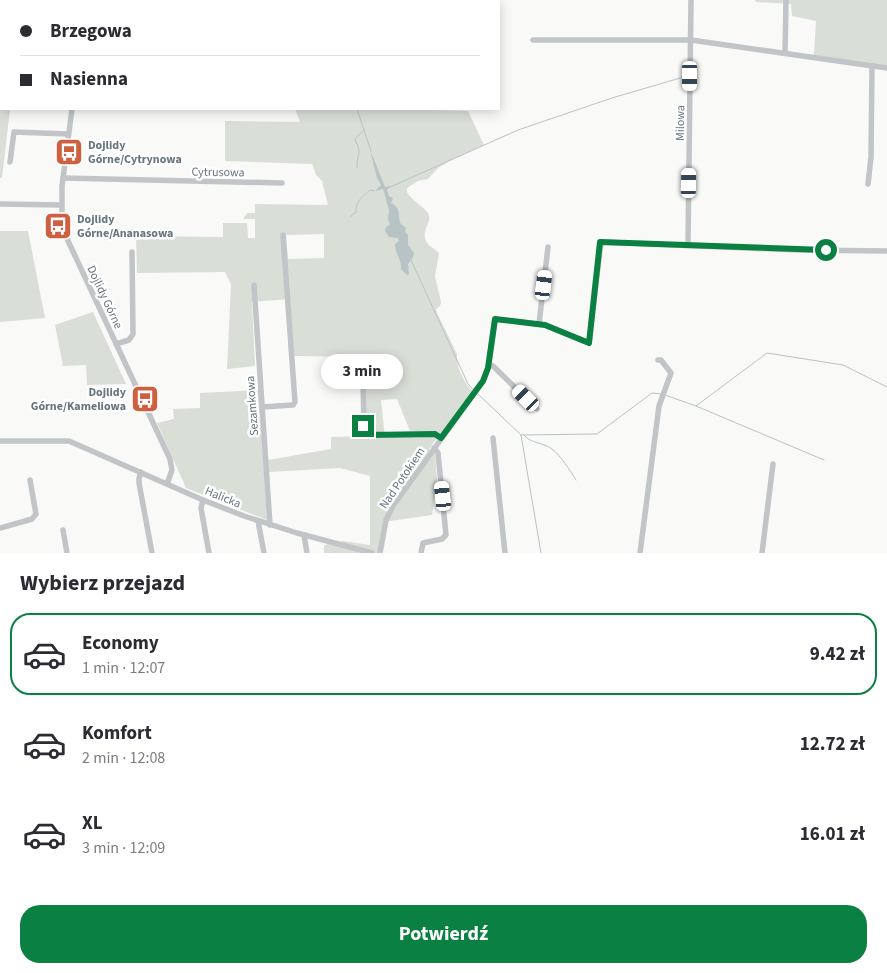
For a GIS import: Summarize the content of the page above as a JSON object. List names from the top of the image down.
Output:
{
  "streets": {
    "street": [
      "Milowa",
      "Cytrusowa",
      "Dojlidy Górne",
      "Sezamkowa",
      "Nad Potokiem",
      "Halicka"
    ]
  },
  "crossings": [
    ["Milowa", "Nad Potokiem"],
    ["Cytrusowa", "Dojlidy Górne"],
    ["Dojlidy Górne", "Halicka"],
    ["Sezamkowa", "Halicka"]
  ],
  "places": {
    "bus stop": ["Dojlidy Górne/Cytrynowa", "Dojlidy Górne/Ananasowa", "Dojlidy Górne/Kameliowa"]
  },
  "page": {
    "banner": ["Brzegowa", "Nasienna"],
    "bubble": "3 min",
    "heading": "Wybierz przejazd",
    "list": [
      {
        "name": "Economy",
        "note": "1 min · 12:07",
        "value": "9.42 zł"
      },
      {
        "name": "Komfort",
        "note": "2 min · 12:08",
        "value": "12.72 zł"
      },
      {
        "name": "XL",
        "note": "3 min · 12:09",
        "value": "16.01 zł"
      }
    ],
    "buttons": "Potwierdź"
  }
}
